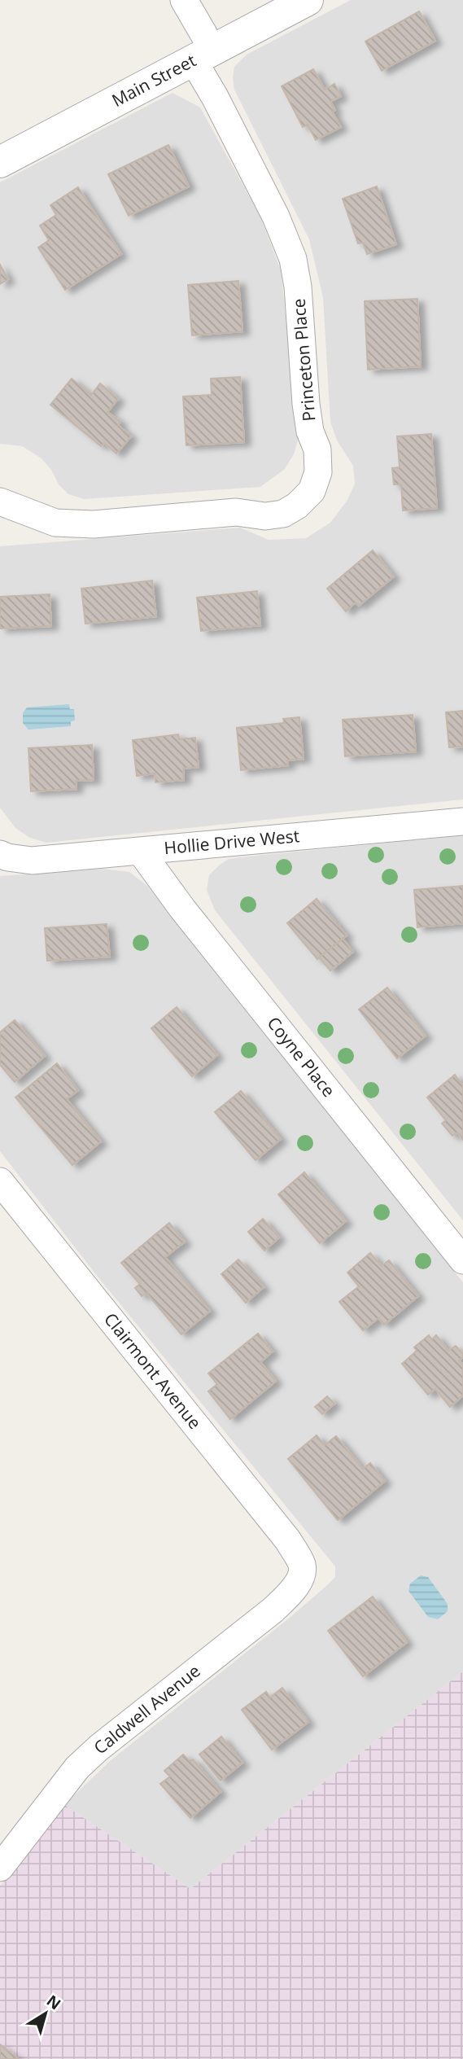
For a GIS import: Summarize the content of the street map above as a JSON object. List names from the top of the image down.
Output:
{
  "streets": {
    "street": [
      "Main Street",
      "Princeton Place",
      "Hollie Drive West",
      "Coyne Place",
      "Clairmont Avenue",
      "Caldwell Avenue"
    ]
  },
  "crossings": [
    ["Main Street", "Princeton Place"],
    ["Hollie Drive West", "Coyne Place"],
    ["Clairmont Avenue", "Caldwell Avenue"]
  ],
  "north": "top right"
}
